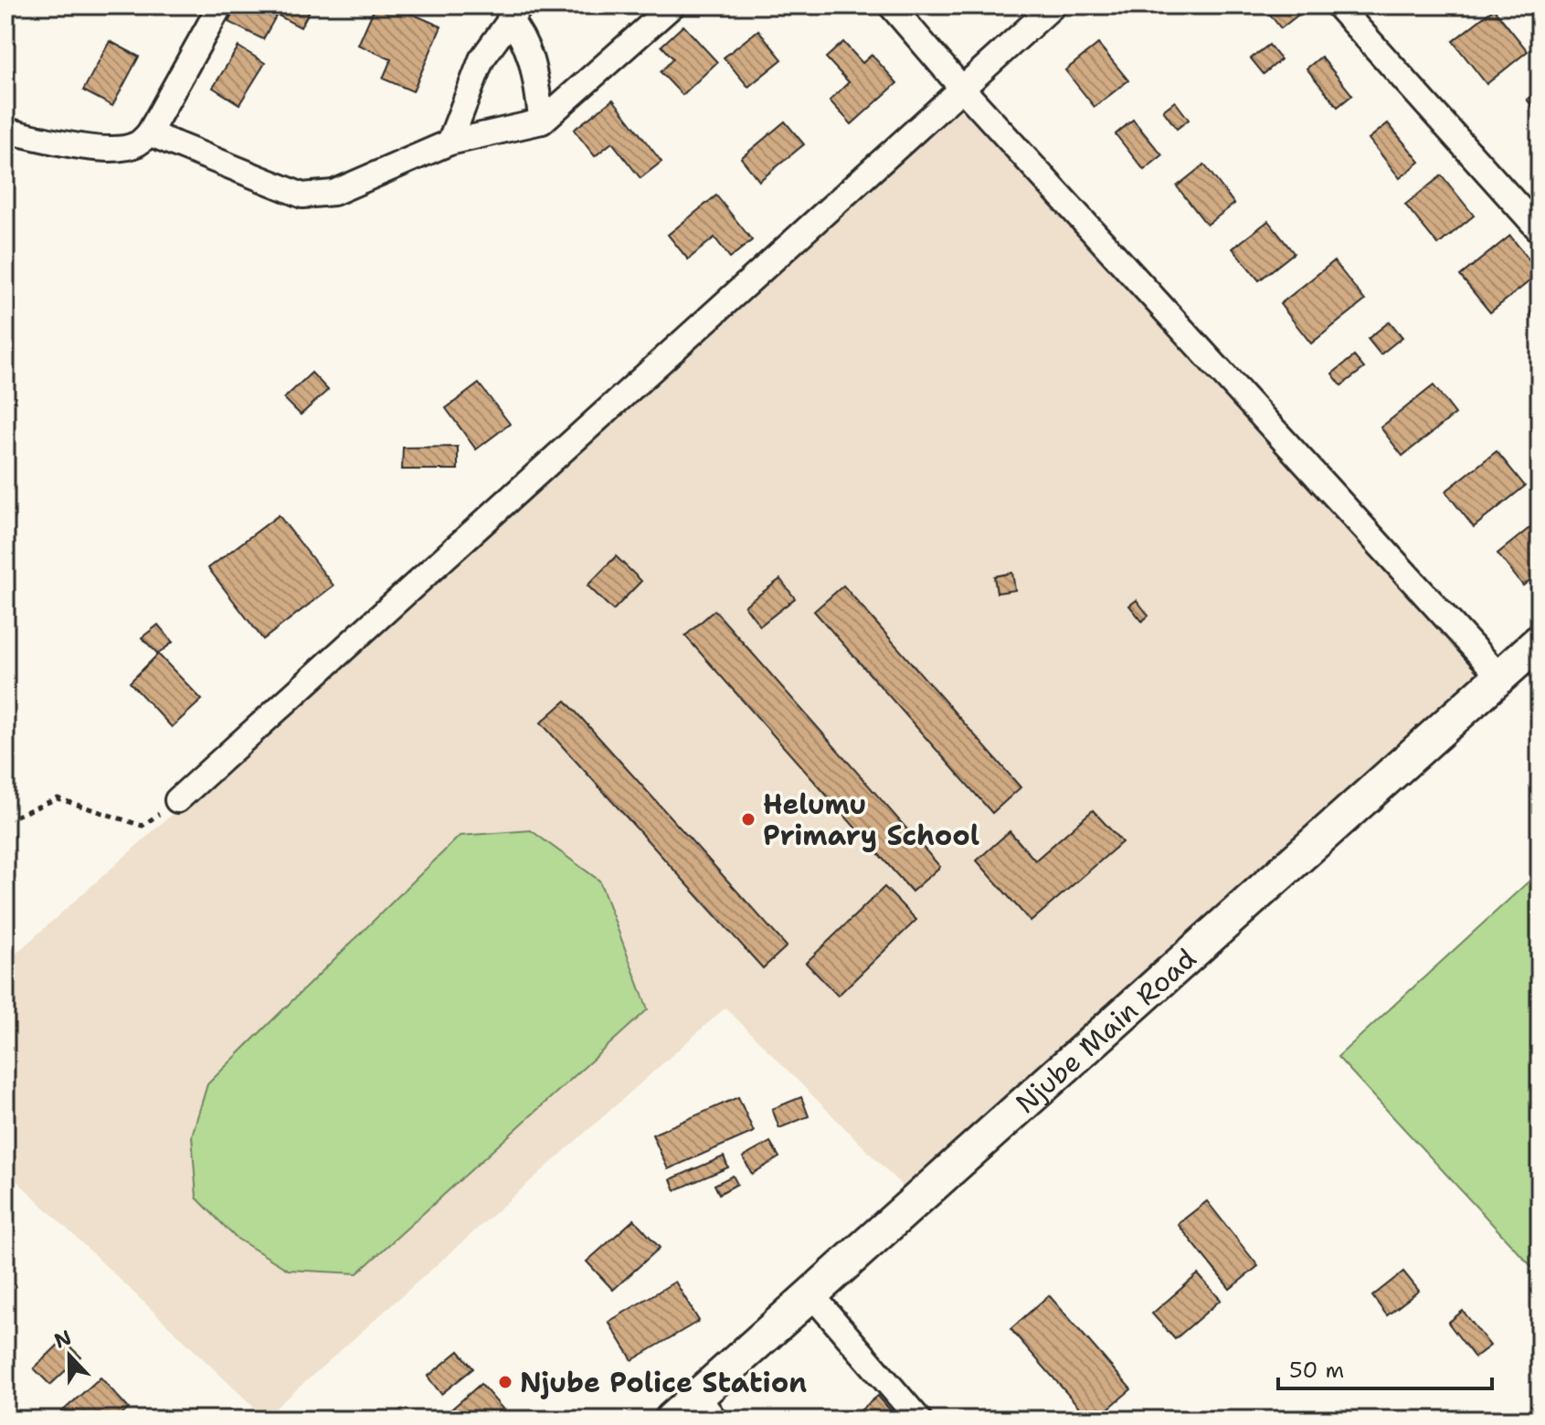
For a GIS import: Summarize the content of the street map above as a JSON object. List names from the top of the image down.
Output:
{
  "streets": {
    "street": ["Njube Main Road"]
  },
  "places": ["Helumu Primary School", "Njube Police Station"],
  "scale_bar": "50 m",
  "north": "top"
}
